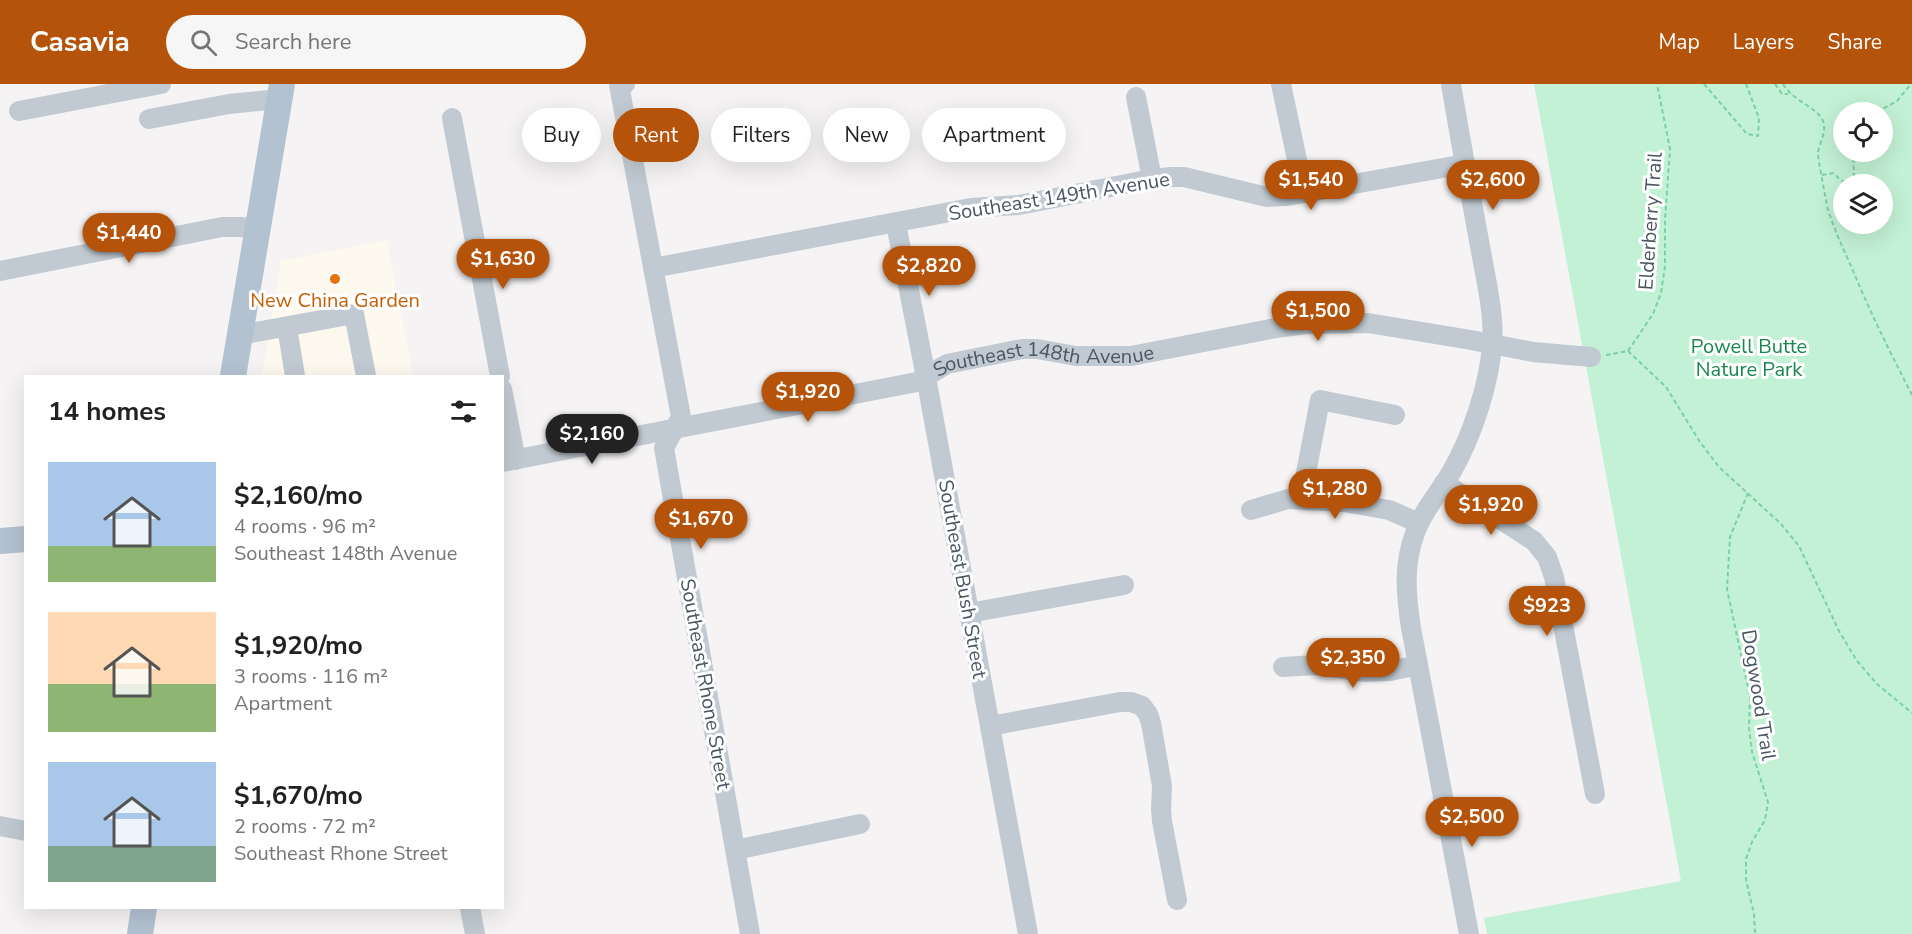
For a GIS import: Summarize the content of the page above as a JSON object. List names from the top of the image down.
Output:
{
  "streets": {
    "street": [
      "Southeast 149th Avenue",
      "Southeast 148th Avenue",
      "Southeast Bush Street",
      "Southeast Rhone Street"
    ],
    "path": ["Elderberry Trail", "Dogwood Trail"]
  },
  "crossings": [
    ["Southeast 149th Avenue", "Southeast Bush Street"],
    ["Southeast 149th Avenue", "Southeast Rhone Street"],
    ["Southeast 148th Avenue", "Southeast Bush Street"],
    ["Southeast 148th Avenue", "Southeast Rhone Street"]
  ],
  "parks": ["Powell Butte Nature Park"],
  "places": ["New China Garden"],
  "page": {
    "header": "Casavia",
    "search": "Search here",
    "nav": ["Map", "Layers", "Share"],
    "chip": [
      "Buy",
      "Rent",
      "Filters",
      "New",
      "Apartment"
    ],
    "price": [
      "$1,540",
      "$2,600",
      "$1,440",
      "$1,630",
      "$2,820",
      "$1,500",
      "$1,920",
      "$2,160",
      "$1,280",
      "$1,920",
      "$1,670",
      "$923",
      "$2,350",
      "$2,500"
    ],
    "heading": "14 homes",
    "list": [
      {
        "name": "$2,160/mo",
        "note": "4 rooms · 96 m² · Southeast 148th Avenue"
      },
      {
        "name": "$1,920/mo",
        "note": "3 rooms · 116 m² · Apartment"
      },
      {
        "name": "$1,670/mo",
        "note": "2 rooms · 72 m² · Southeast Rhone Street"
      }
    ]
  }
}
